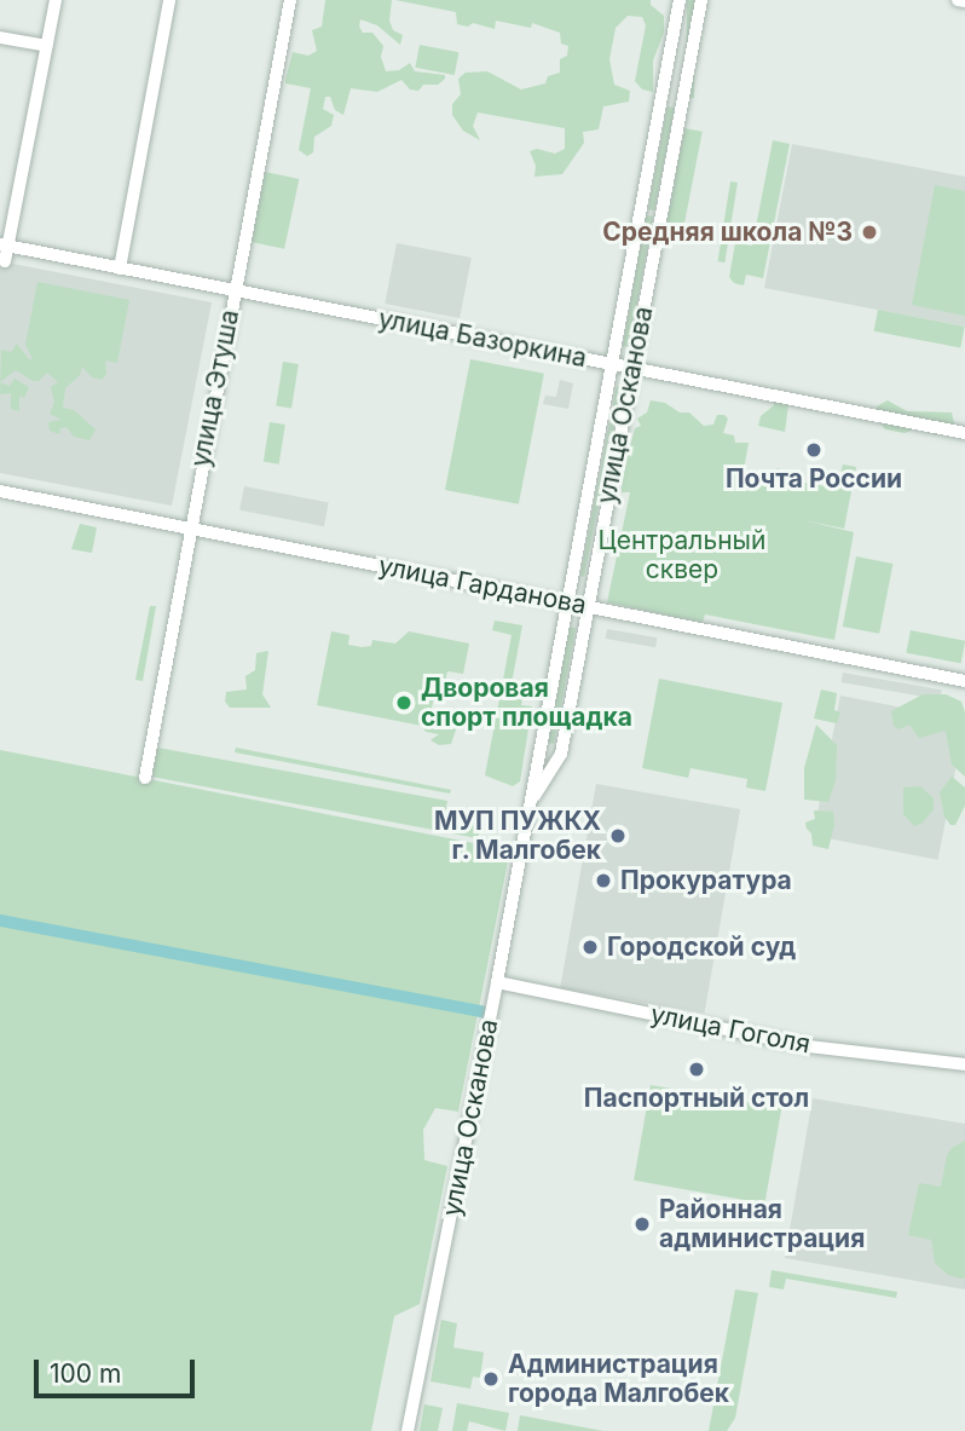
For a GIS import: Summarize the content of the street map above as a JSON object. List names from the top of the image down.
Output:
{
  "streets": {
    "street": [
      "улица Базоркина",
      "улица Этуша",
      "улица Осканова",
      "улица Гарданова",
      "улица Гоголя"
    ]
  },
  "crossings": [
    ["улица Базоркина", "улица Этуша"],
    ["улица Базоркина", "улица Осканова"],
    ["улица Этуша", "улица Гарданова"],
    ["улица Осканова", "улица Гарданова"],
    ["улица Осканова", "улица Гоголя"]
  ],
  "parks": ["Центральный сквер"],
  "places": [
    "Средняя школа №3",
    "Почта России",
    "Дворовая спорт площадка",
    "МУП ПУЖКХ г. Малгобек",
    "Прокуратура",
    "Городской суд",
    "Паспортный стол",
    "Районная администрация",
    "Администрация города Малгобек"
  ],
  "scale_bar": "100 m"
}
